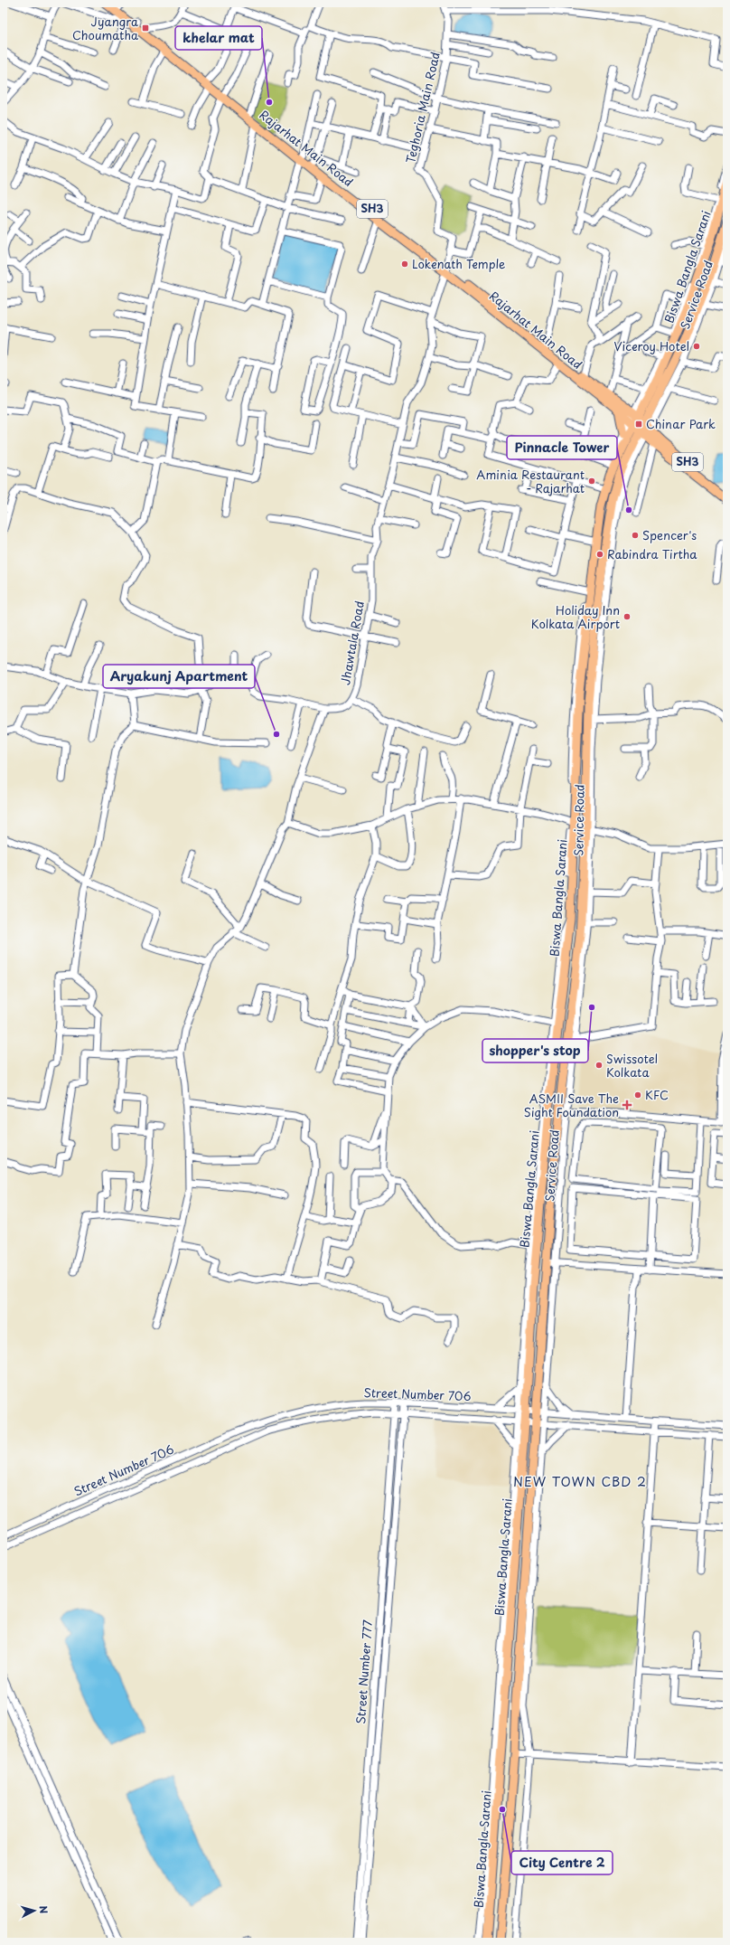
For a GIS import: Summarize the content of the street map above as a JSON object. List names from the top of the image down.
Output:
{
  "streets": {
    "main road": ["Rajarhat Main Road", "SH3", "Biswa Bangla Sarani"],
    "street": [
      "Teghoria Main Road",
      "Service Road",
      "Jhawtala Road",
      "Street Number 706",
      "Street Number 777"
    ]
  },
  "crossings": [
    ["Teghoria Main Road", "Rajarhat Main Road"],
    ["Teghoria Main Road", "Jhawtala Road"],
    ["Rajarhat Main Road", "SH3"],
    ["Rajarhat Main Road", "Biswa Bangla Sarani"],
    ["Rajarhat Main Road", "Service Road"],
    ["Rajarhat Main Road", "Jhawtala Road"],
    ["SH3", "Biswa Bangla Sarani"],
    ["SH3", "Service Road"],
    ["Biswa Bangla Sarani", "Service Road"],
    ["Biswa Bangla Sarani", "Street Number 706"],
    ["Service Road", "Street Number 706"],
    ["Street Number 706", "Street Number 777"]
  ],
  "districts": ["NEW TOWN CBD 2"],
  "places": {
    "transit": ["Jyangra Choumatha", "Chinar Park"],
    "other": [
      "khelar mat",
      "Lokenath Temple",
      "Viceroy Hotel",
      "Aminia Restaurant - Rajarhat",
      "Pinnacle Tower",
      "Spencer's",
      "Rabindra Tirtha",
      "Holiday Inn Kolkata Airport",
      "Aryakunj Apartment",
      "shopper's stop",
      "Swissotel Kolkata",
      "KFC",
      "City Centre 2"
    ],
    "health": ["ASMII Save The Sight Foundation"]
  },
  "north": "right"
}
